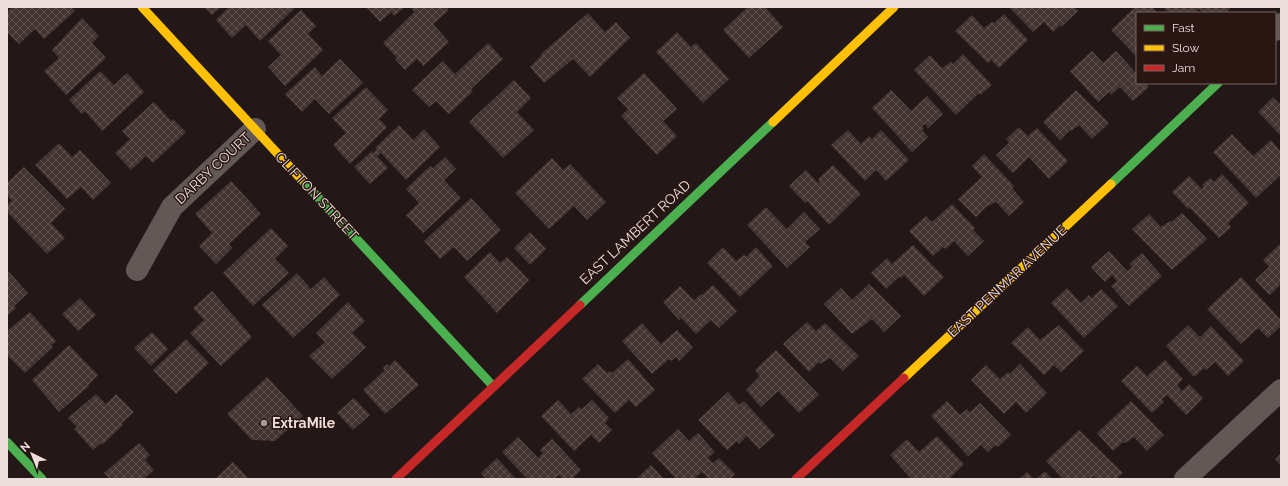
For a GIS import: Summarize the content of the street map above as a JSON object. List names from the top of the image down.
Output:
{
  "streets": {
    "street": [
      "DARBY COURT",
      "CLIFTON STREET",
      "EAST LAMBERT ROAD",
      "EAST PENMAR AVENUE"
    ]
  },
  "crossings": [
    ["DARBY COURT", "CLIFTON STREET"],
    ["CLIFTON STREET", "EAST LAMBERT ROAD"]
  ],
  "places": ["ExtraMile"],
  "legend": ["Fast", "Slow", "Jam"],
  "north": "top left"
}
